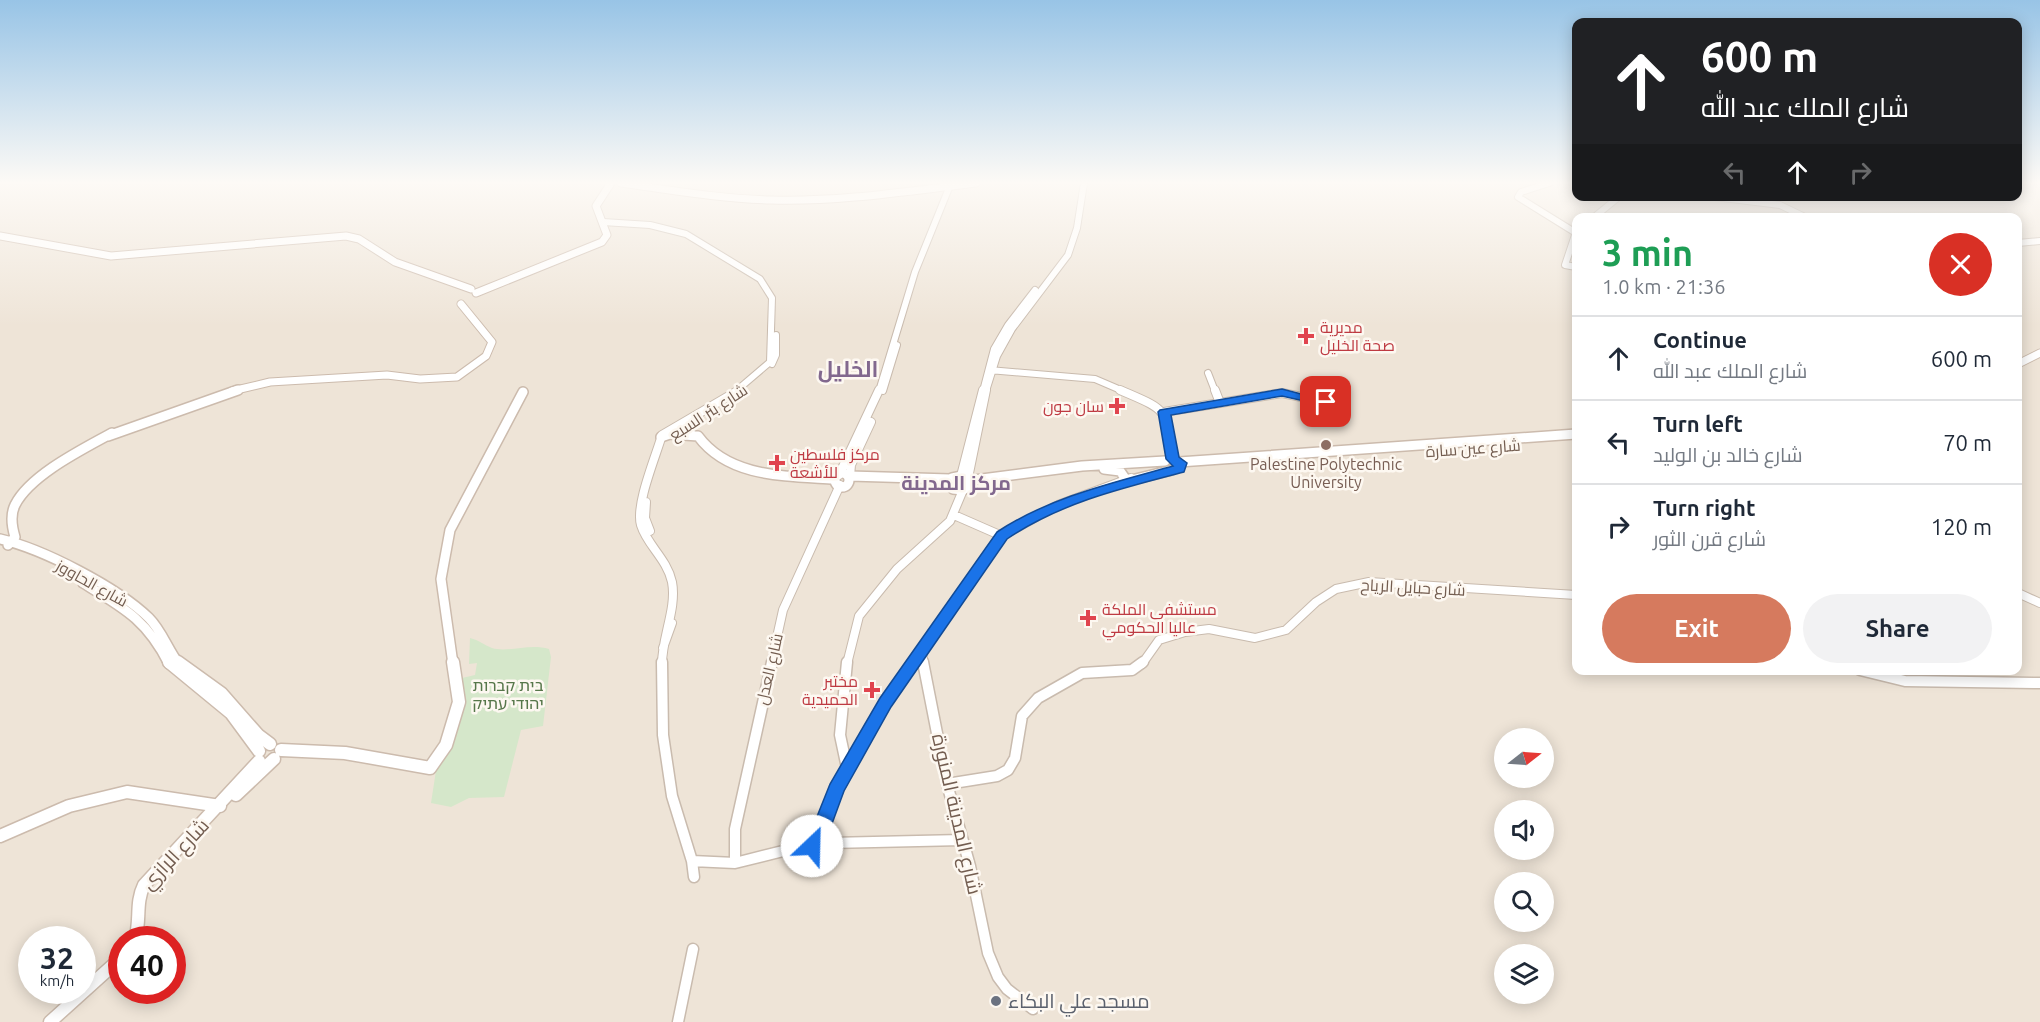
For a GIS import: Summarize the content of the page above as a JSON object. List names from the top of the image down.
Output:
{
  "streets": {
    "main road": ["شارع عين سارة", "شارع الحاووز", "شارع الرازي"],
    "street": [
      "شارع بئر السبع",
      "شارع حبايل الرياح",
      "شارع العدل",
      "شارع المدينة المنورة"
    ]
  },
  "crossings": [
    ["شارع الحاووز", "شارع الرازي"],
    ["شارع حبايل الرياح", "شارع المدينة المنورة"]
  ],
  "districts": ["الخليل", "مركز المدينة"],
  "parks": ["בית קברות יהודי עתיק"],
  "places": {
    "health": [
      "مديرية صحة الخليل",
      "سان جون",
      "مركز فلسطين للأشعة",
      "مستشفى الملكة عاليا الحكومي",
      "مختبر الحميدية"
    ],
    "other": ["Palestine Polytechnic University", "مسجد علي البكاء"]
  },
  "north": "right",
  "page": {
    "turn": ["600 m", "شارع الملك عبد الله"],
    "heading": ["3 min", "1.0 km · 21:36"],
    "list": [
      {
        "name": "Continue",
        "note": "شارع الملك عبد الله",
        "value": "600 m"
      },
      {
        "name": "Turn left",
        "note": "شارع خالد بن الوليد",
        "value": "70 m"
      },
      {
        "name": "Turn right",
        "note": "شارع قرن الثور",
        "value": "120 m"
      }
    ],
    "buttons": ["Exit", "Share"],
    "speed": "32 km/h",
    "limit": "40"
  }
}
